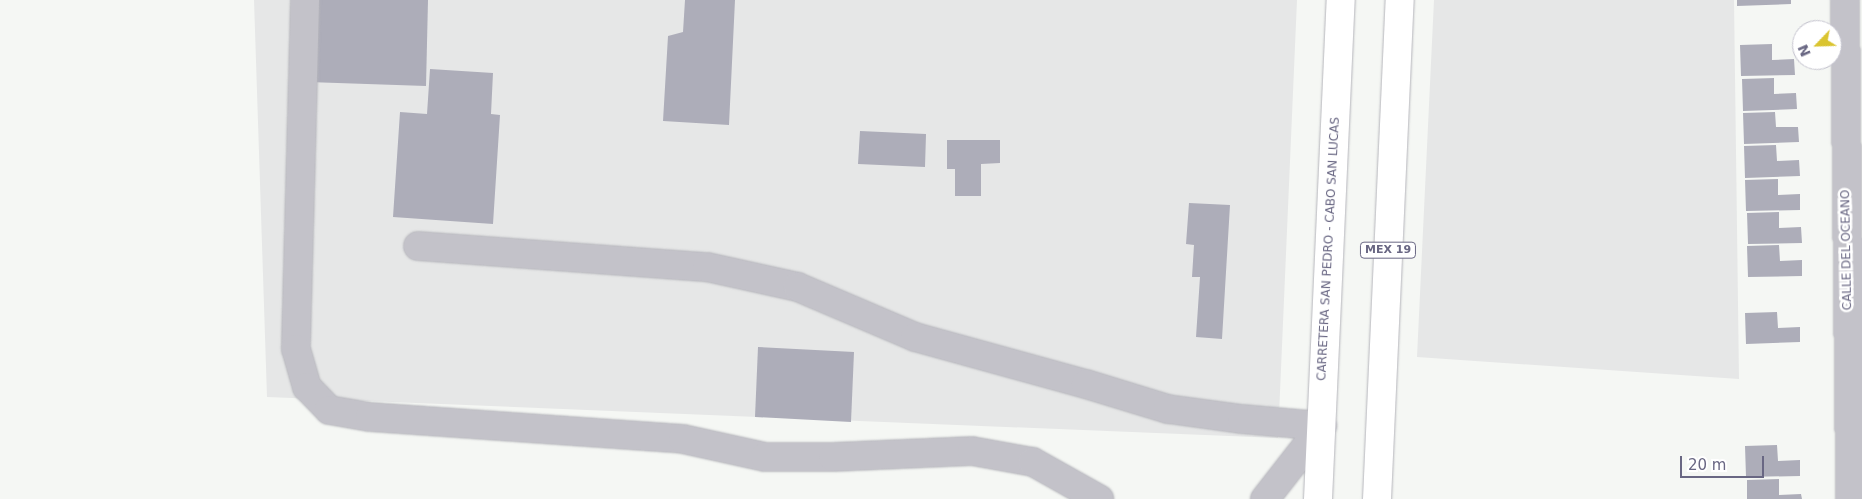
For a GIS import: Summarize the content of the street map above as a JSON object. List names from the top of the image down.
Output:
{
  "streets": {
    "highway": ["CARRETERA SAN PEDRO - CABO SAN LUCAS", "MEX 19"],
    "street": ["CALLE DEL OCEANO"]
  },
  "scale_bar": "20 m",
  "north": "bottom left"
}
